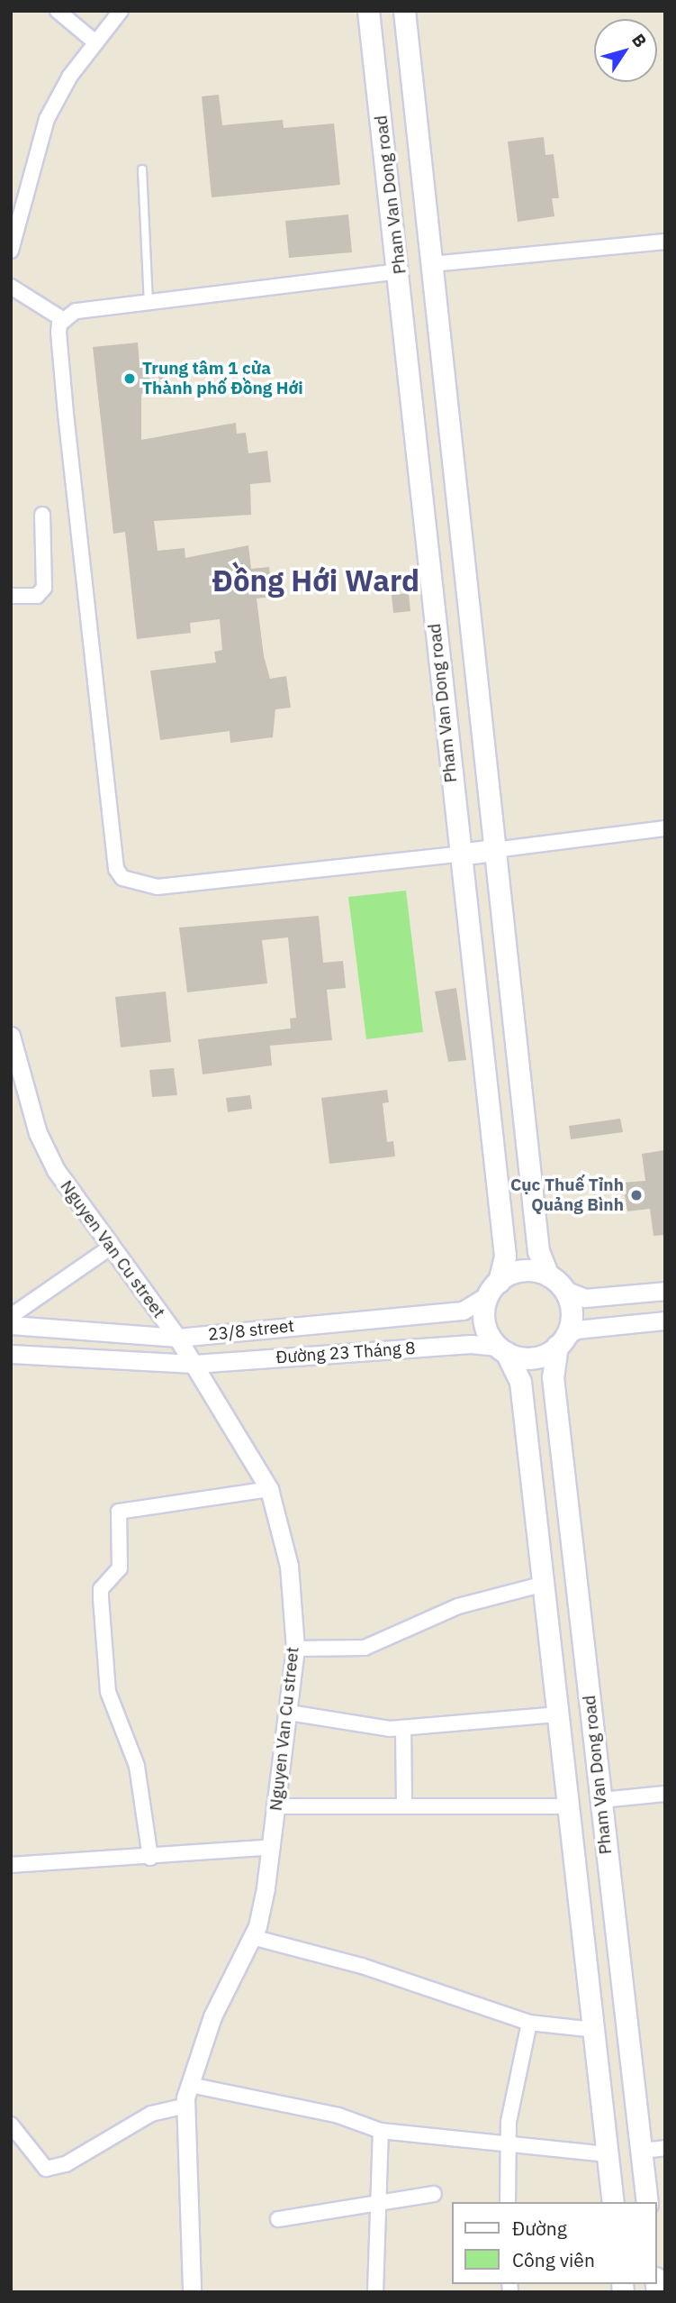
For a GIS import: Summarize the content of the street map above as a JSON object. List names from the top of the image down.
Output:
{
  "streets": {
    "main road": ["Pham Van Dong road"],
    "street": ["Nguyen Van Cu street", "23/8 street", "Đường 23 Tháng 8"]
  },
  "crossings": [
    ["Pham Van Dong road", "23/8 street"],
    ["Pham Van Dong road", "Đường 23 Tháng 8"],
    ["Nguyen Van Cu street", "23/8 street"],
    ["Nguyen Van Cu street", "Đường 23 Tháng 8"],
    ["23/8 street", "Đường 23 Tháng 8"]
  ],
  "districts": ["Đồng Hới Ward"],
  "places": ["Trung tâm 1 cửa Thành phố Đồng Hới", "Cục Thuế Tỉnh Quảng Bình"],
  "legend": ["Đường", "Công viên"],
  "north": "top right"
}
